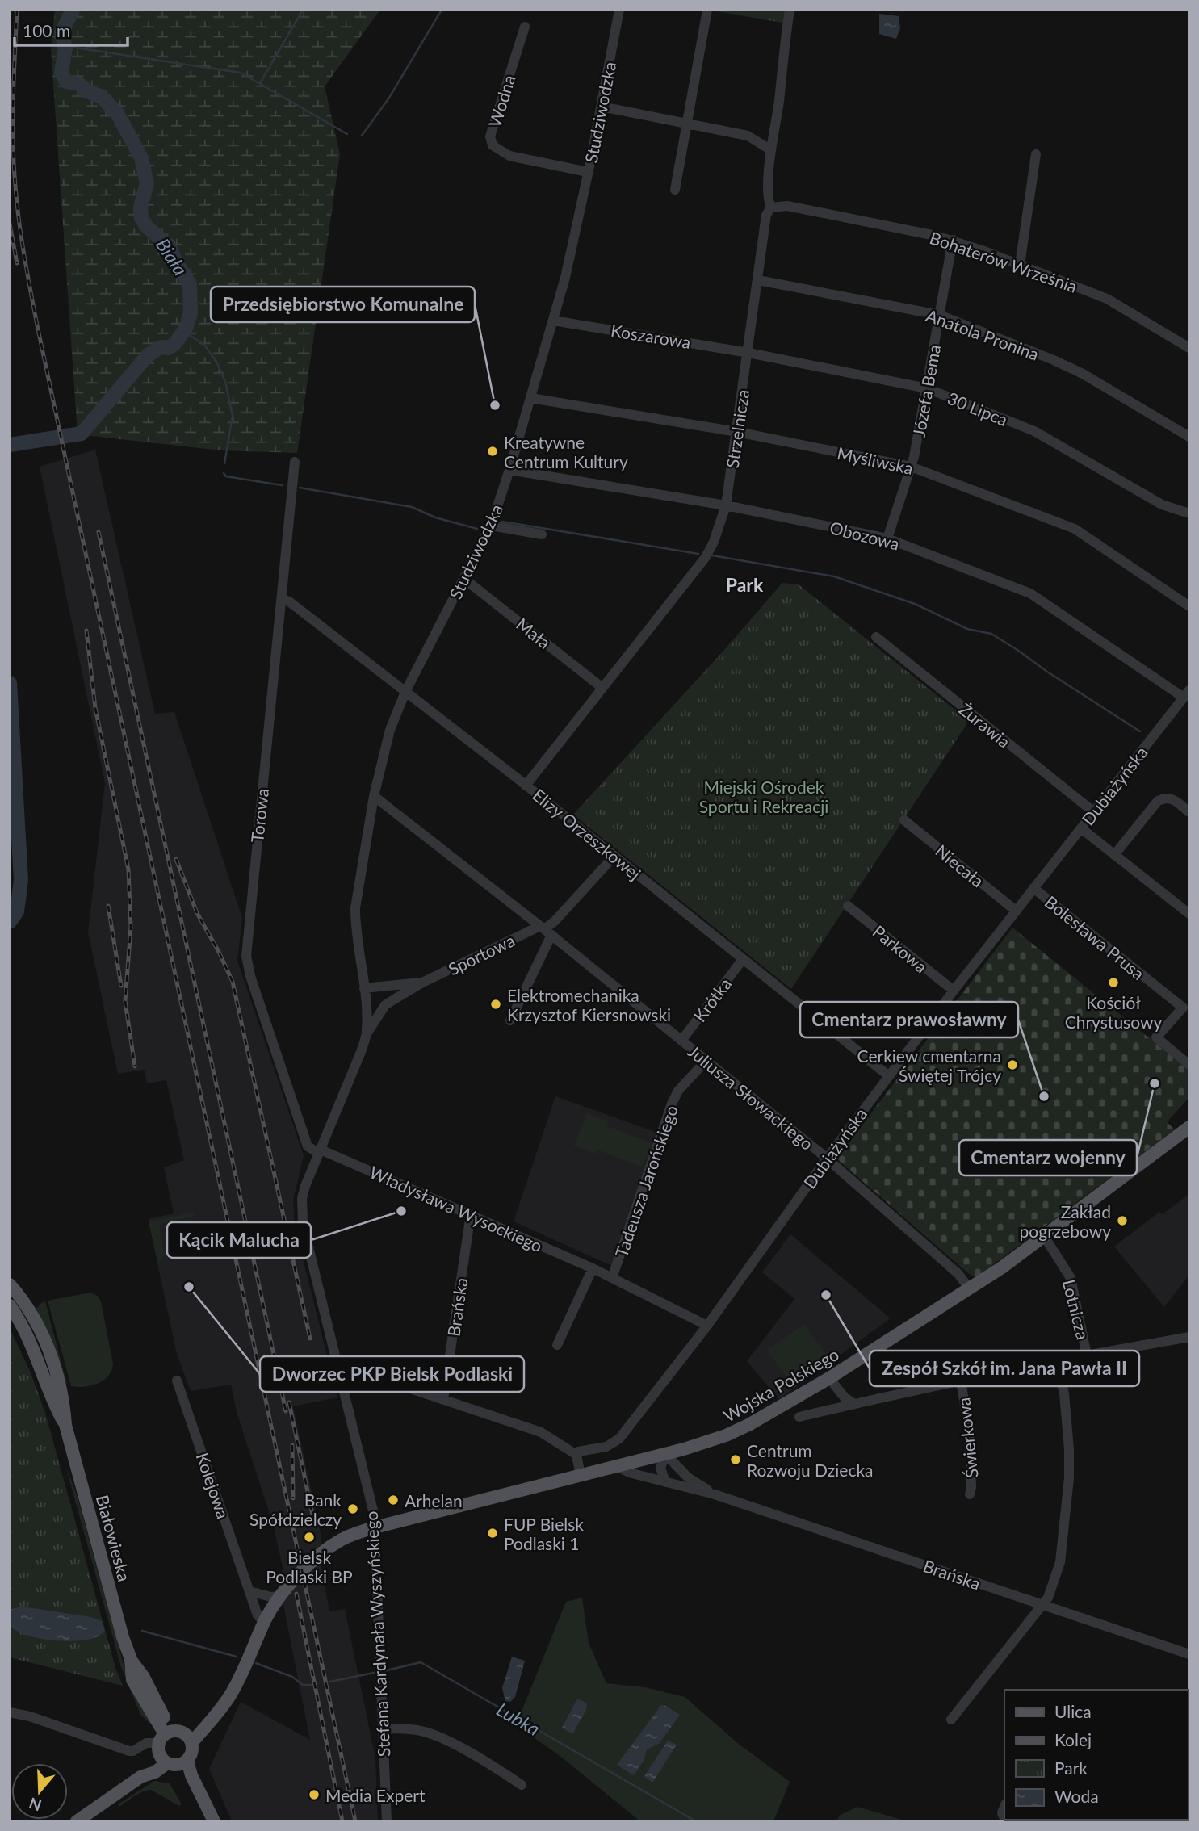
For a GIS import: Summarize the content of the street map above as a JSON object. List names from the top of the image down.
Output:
{
  "streets": {
    "main road": ["Wojska Polskiego", "Białowieska"],
    "street": [
      "Wodna",
      "Studziwodzka",
      "Bohaterów Września",
      "Anatola Pronina",
      "Koszarowa",
      "Józefa Bema",
      "30 Lipca",
      "Strzelnicza",
      "Myśliwska",
      "Obozowa",
      "Mała",
      "Żurawia",
      "Dubiażyńska",
      "Torowa",
      "Elizy Orzeszkowej",
      "Niecała",
      "Bolesława Prusa",
      "Parkowa",
      "Sportowa",
      "Krótka",
      "Juliusza Słowackiego",
      "Tadeusza Jarońskiego",
      "Władysława Wysockiego",
      "Brańska",
      "Lotnicza",
      "Świerkowa",
      "Kolejowa",
      "Stefana Kardynała Wyszyńskiego"
    ]
  },
  "crossings": [
    ["Wodna", "Studziwodzka"],
    ["Studziwodzka", "Koszarowa"],
    ["Studziwodzka", "Myśliwska"],
    ["Studziwodzka", "Obozowa"],
    ["Studziwodzka", "Mała"],
    ["Studziwodzka", "Elizy Orzeszkowej"],
    ["Studziwodzka", "Sportowa"],
    ["Studziwodzka", "Juliusza Słowackiego"],
    ["Bohaterów Września", "Józefa Bema"],
    ["Bohaterów Września", "Strzelnicza"],
    ["Anatola Pronina", "Józefa Bema"],
    ["Anatola Pronina", "Strzelnicza"],
    ["Koszarowa", "30 Lipca"],
    ["Koszarowa", "Strzelnicza"],
    ["Józefa Bema", "30 Lipca"],
    ["Józefa Bema", "Myśliwska"],
    ["Józefa Bema", "Obozowa"],
    ["30 Lipca", "Strzelnicza"],
    ["Strzelnicza", "Myśliwska"],
    ["Strzelnicza", "Obozowa"],
    ["Strzelnicza", "Mała"],
    ["Strzelnicza", "Elizy Orzeszkowej"],
    ["Obozowa", "Dubiażyńska"],
    ["Żurawia", "Dubiażyńska"],
    ["Dubiażyńska", "Elizy Orzeszkowej"],
    ["Dubiażyńska", "Niecała"],
    ["Dubiażyńska", "Bolesława Prusa"],
    ["Dubiażyńska", "Parkowa"],
    ["Dubiażyńska", "Juliusza Słowackiego"],
    ["Dubiażyńska", "Władysława Wysockiego"],
    ["Torowa", "Elizy Orzeszkowej"],
    ["Torowa", "Sportowa"],
    ["Torowa", "Władysława Wysockiego"],
    ["Torowa", "Stefana Kardynała Wyszyńskiego"],
    ["Elizy Orzeszkowej", "Sportowa"],
    ["Elizy Orzeszkowej", "Krótka"],
    ["Sportowa", "Juliusza Słowackiego"],
    ["Sportowa", "Władysława Wysockiego"],
    ["Sportowa", "Stefana Kardynała Wyszyńskiego"],
    ["Krótka", "Juliusza Słowackiego"],
    ["Juliusza Słowackiego", "Tadeusza Jarońskiego"],
    ["Juliusza Słowackiego", "Wojska Polskiego"],
    ["Tadeusza Jarońskiego", "Władysława Wysockiego"],
    ["Władysława Wysockiego", "Brańska"],
    ["Władysława Wysockiego", "Stefana Kardynała Wyszyńskiego"],
    ["Brańska", "Wojska Polskiego"],
    ["Lotnicza", "Wojska Polskiego"],
    ["Wojska Polskiego", "Kolejowa"],
    ["Wojska Polskiego", "Białowieska"],
    ["Wojska Polskiego", "Stefana Kardynała Wyszyńskiego"]
  ],
  "districts": ["Park"],
  "water": ["Biała", "Lubka"],
  "parks": ["Miejski Ośrodek Sportu i Rekreacji"],
  "places": [
    "Przedsiębiorstwo Komunalne",
    "Kreatywne Centrum Kultury",
    "Kościół Chrystusowy",
    "Elektromechanika Krzysztof Kiersnowski",
    "Cerkiew cmentarna Świętej Trójcy",
    "Cmentarz wojenny",
    "Cmentarz prawosławny",
    "Kącik Malucha",
    "Zakład pogrzebowy",
    "Dworzec PKP Bielsk Podlaski",
    "Zespół Szkół im. Jana Pawła II",
    "Centrum Rozwoju Dziecka",
    "Arhelan",
    "Bank Spółdzielczy",
    "FUP Bielsk Podlaski 1",
    "Bielsk Podlaski BP",
    "Media Expert"
  ],
  "legend": [
    "Ulica",
    "Kolej",
    "Park",
    "Woda"
  ],
  "scale_bar": "100 m",
  "north": "bottom"
}
